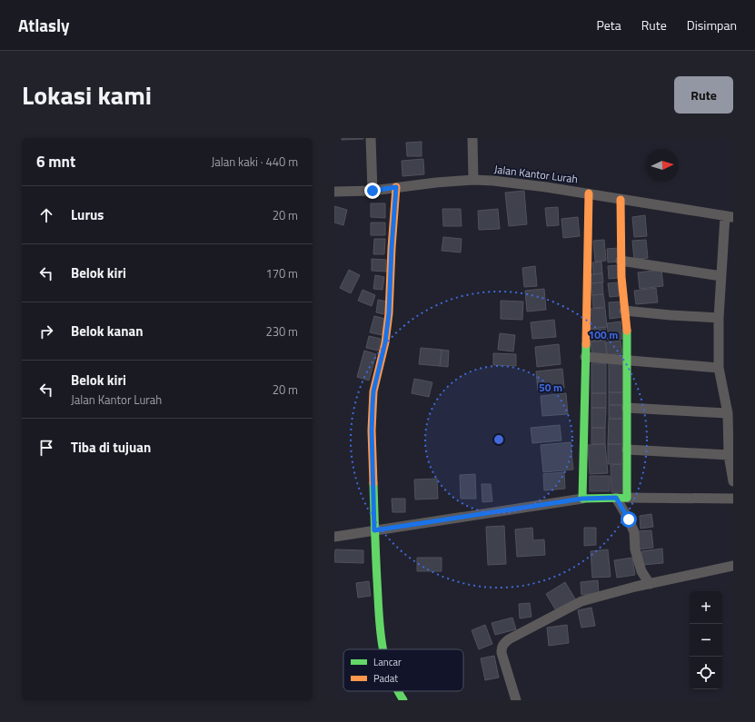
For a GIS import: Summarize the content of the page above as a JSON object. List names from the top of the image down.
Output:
{
  "streets": {
    "street": ["Jalan Kantor Lurah"]
  },
  "legend": ["Lancar", "Padat"],
  "north": "right",
  "page": {
    "header": "Atlasly",
    "nav": ["Peta", "Rute", "Disimpan"],
    "title": "Lokasi kami",
    "buttons": "Rute",
    "heading": ["6 mnt", "Jalan kaki · 440 m"],
    "list": [
      ["Lurus", "20 m"],
      ["Belok kiri", "170 m"],
      ["Belok kanan", "230 m"],
      ["Belok kiri", "Jalan Kantor Lurah", "20 m"],
      "Tiba di tujuan"
    ],
    "map_buttons": ["+", "−"]
  },
  "rings": ["100 m", "50 m"]
}
